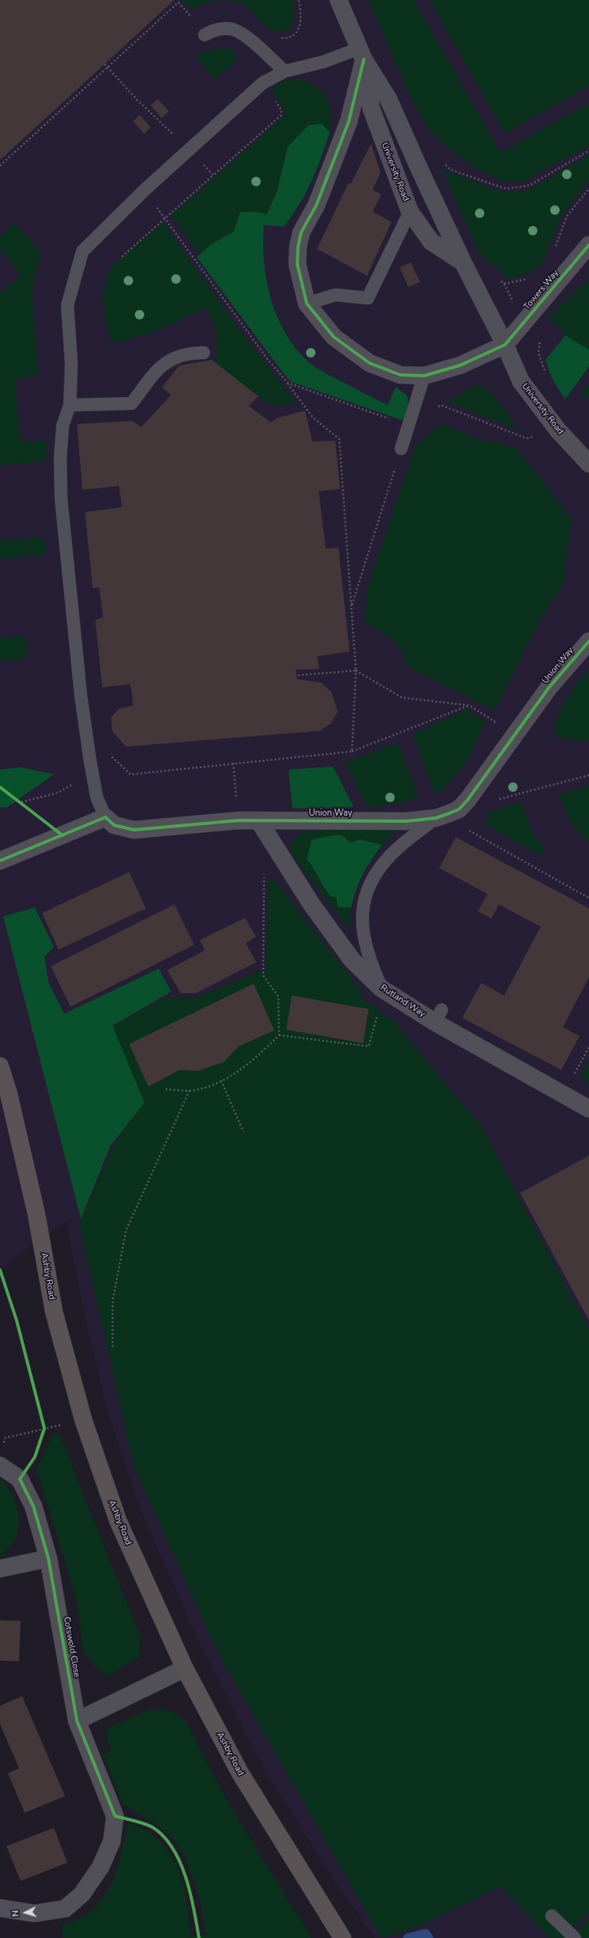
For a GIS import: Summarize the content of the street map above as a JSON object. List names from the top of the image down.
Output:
{
  "streets": {
    "main road": ["Ashby Road"],
    "street": [
      "University Road",
      "Towers Way",
      "Union Way",
      "Rutland Way",
      "Cotswold Close"
    ]
  },
  "crossings": [
    ["University Road", "Towers Way"],
    ["Union Way", "Rutland Way"]
  ],
  "north": "left"
}
